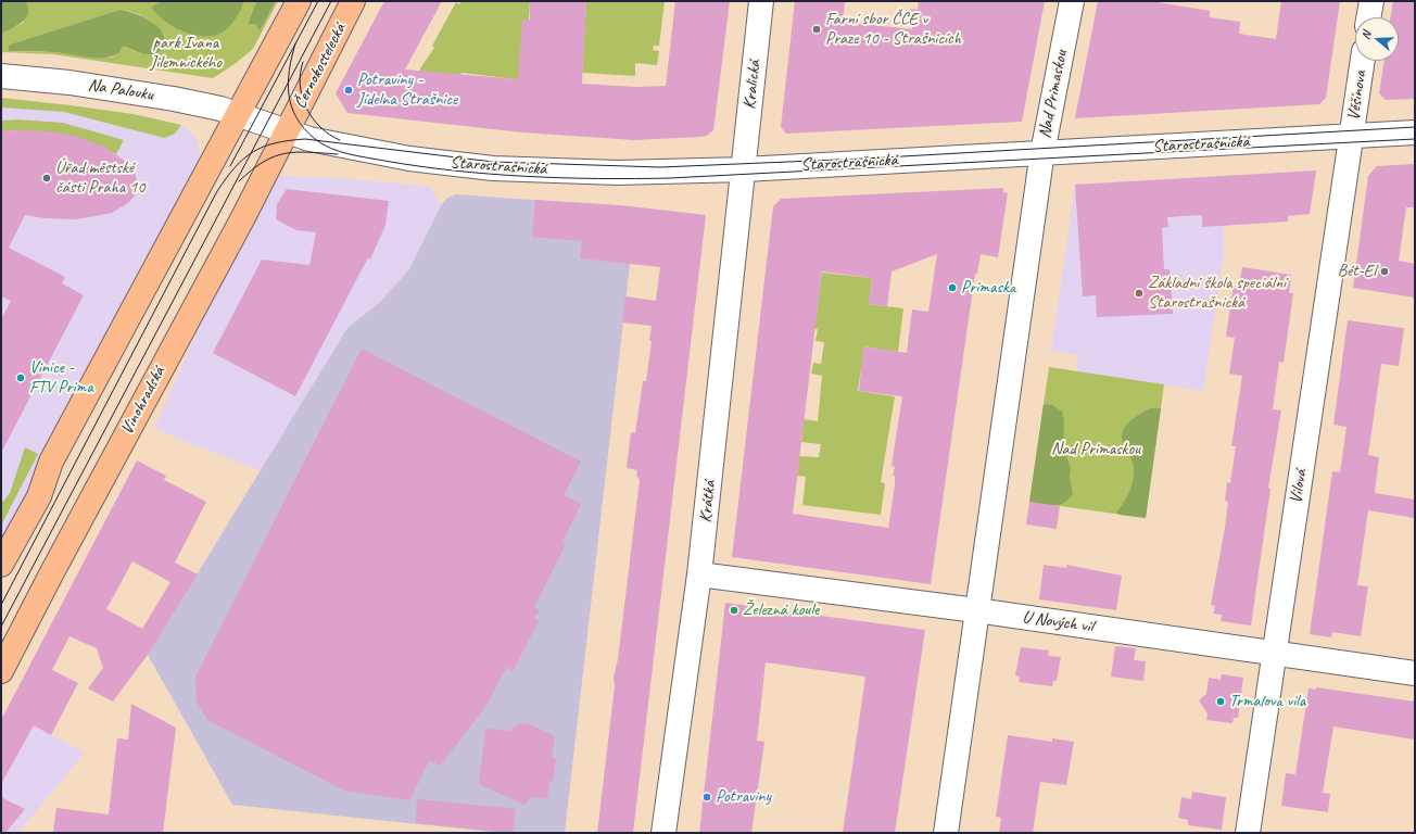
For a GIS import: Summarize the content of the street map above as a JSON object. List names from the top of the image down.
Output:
{
  "streets": {
    "main road": ["Černokostelecká", "Vinohradská"],
    "street": [
      "Kralická",
      "Na Palouku",
      "Nad Primaskou",
      "Věšínova",
      "Starostrašnická",
      "Vilová",
      "Krátká",
      "U Nových vil"
    ]
  },
  "crossings": [
    ["Černokostelecká", "Na Palouku"],
    ["Černokostelecká", "Starostrašnická"],
    ["Černokostelecká", "Vinohradská"],
    ["Kralická", "Starostrašnická"],
    ["Kralická", "Krátká"],
    ["Na Palouku", "Starostrašnická"],
    ["Na Palouku", "Vinohradská"],
    ["Nad Primaskou", "Starostrašnická"],
    ["Nad Primaskou", "U Nových vil"],
    ["Věšínova", "Starostrašnická"],
    ["Věšínova", "Vilová"],
    ["Starostrašnická", "Vinohradská"],
    ["Starostrašnická", "Vilová"],
    ["Starostrašnická", "Krátká"],
    ["Vilová", "U Nových vil"],
    ["Krátká", "U Nových vil"]
  ],
  "parks": ["park Ivana Jilemnického", "Nad Primaskou"],
  "places": [
    "Farní sbor ČCE v Praze 10 - Strašnicích",
    "Potraviny - Jídelna Strašnice",
    "Úřad městské části Praha 10",
    "Bét-El",
    "Primaska",
    "Základní škola speciální Starostrašnická",
    "Vinice - FTV Prima",
    "Železná koule",
    "Trmalova vila",
    "Potraviny"
  ],
  "north": "left"
}
